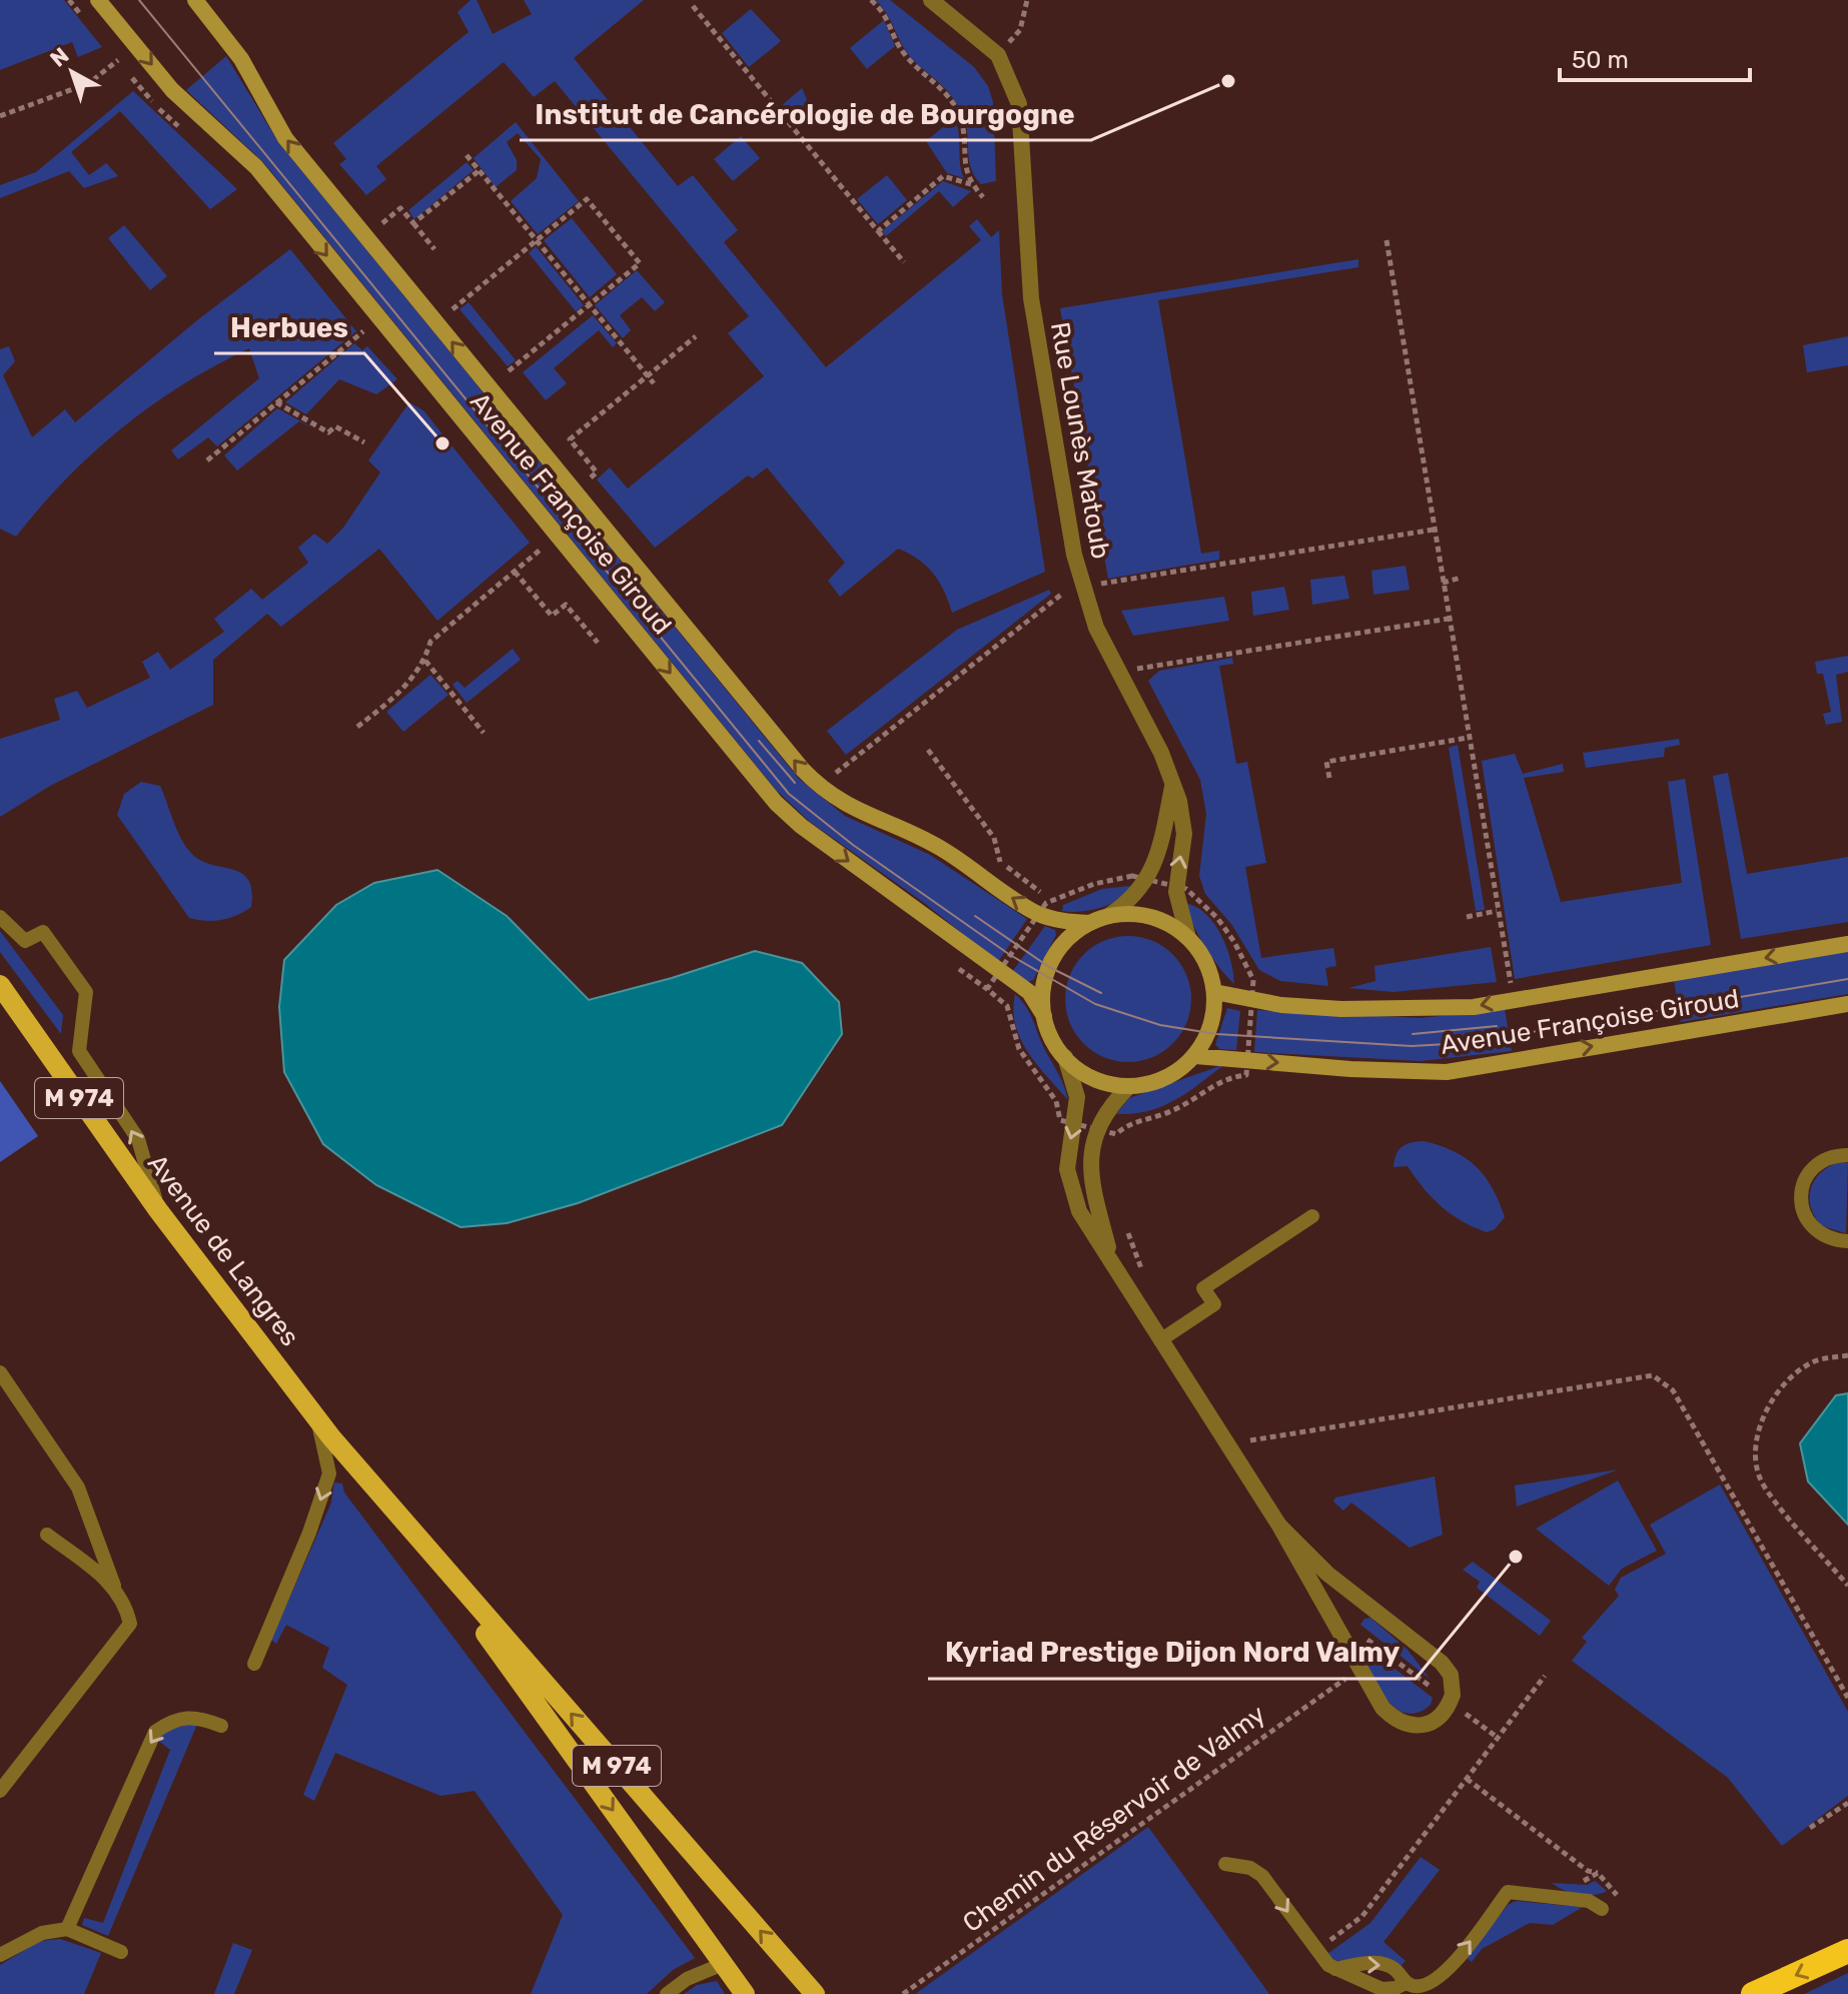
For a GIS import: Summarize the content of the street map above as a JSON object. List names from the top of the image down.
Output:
{
  "streets": {
    "main road": ["M 974", "Avenue de Langres"],
    "street": ["Rue Lounès Matoub", "Avenue Françoise Giroud"],
    "path": ["Chemin du Réservoir de Valmy"]
  },
  "crossings": [
    ["Rue Lounès Matoub", "Avenue Françoise Giroud"]
  ],
  "places": ["Institut de Cancérologie de Bourgogne", "Herbues", "Kyriad Prestige Dijon Nord Valmy"],
  "scale_bar": "50 m",
  "north": "top left"
}
